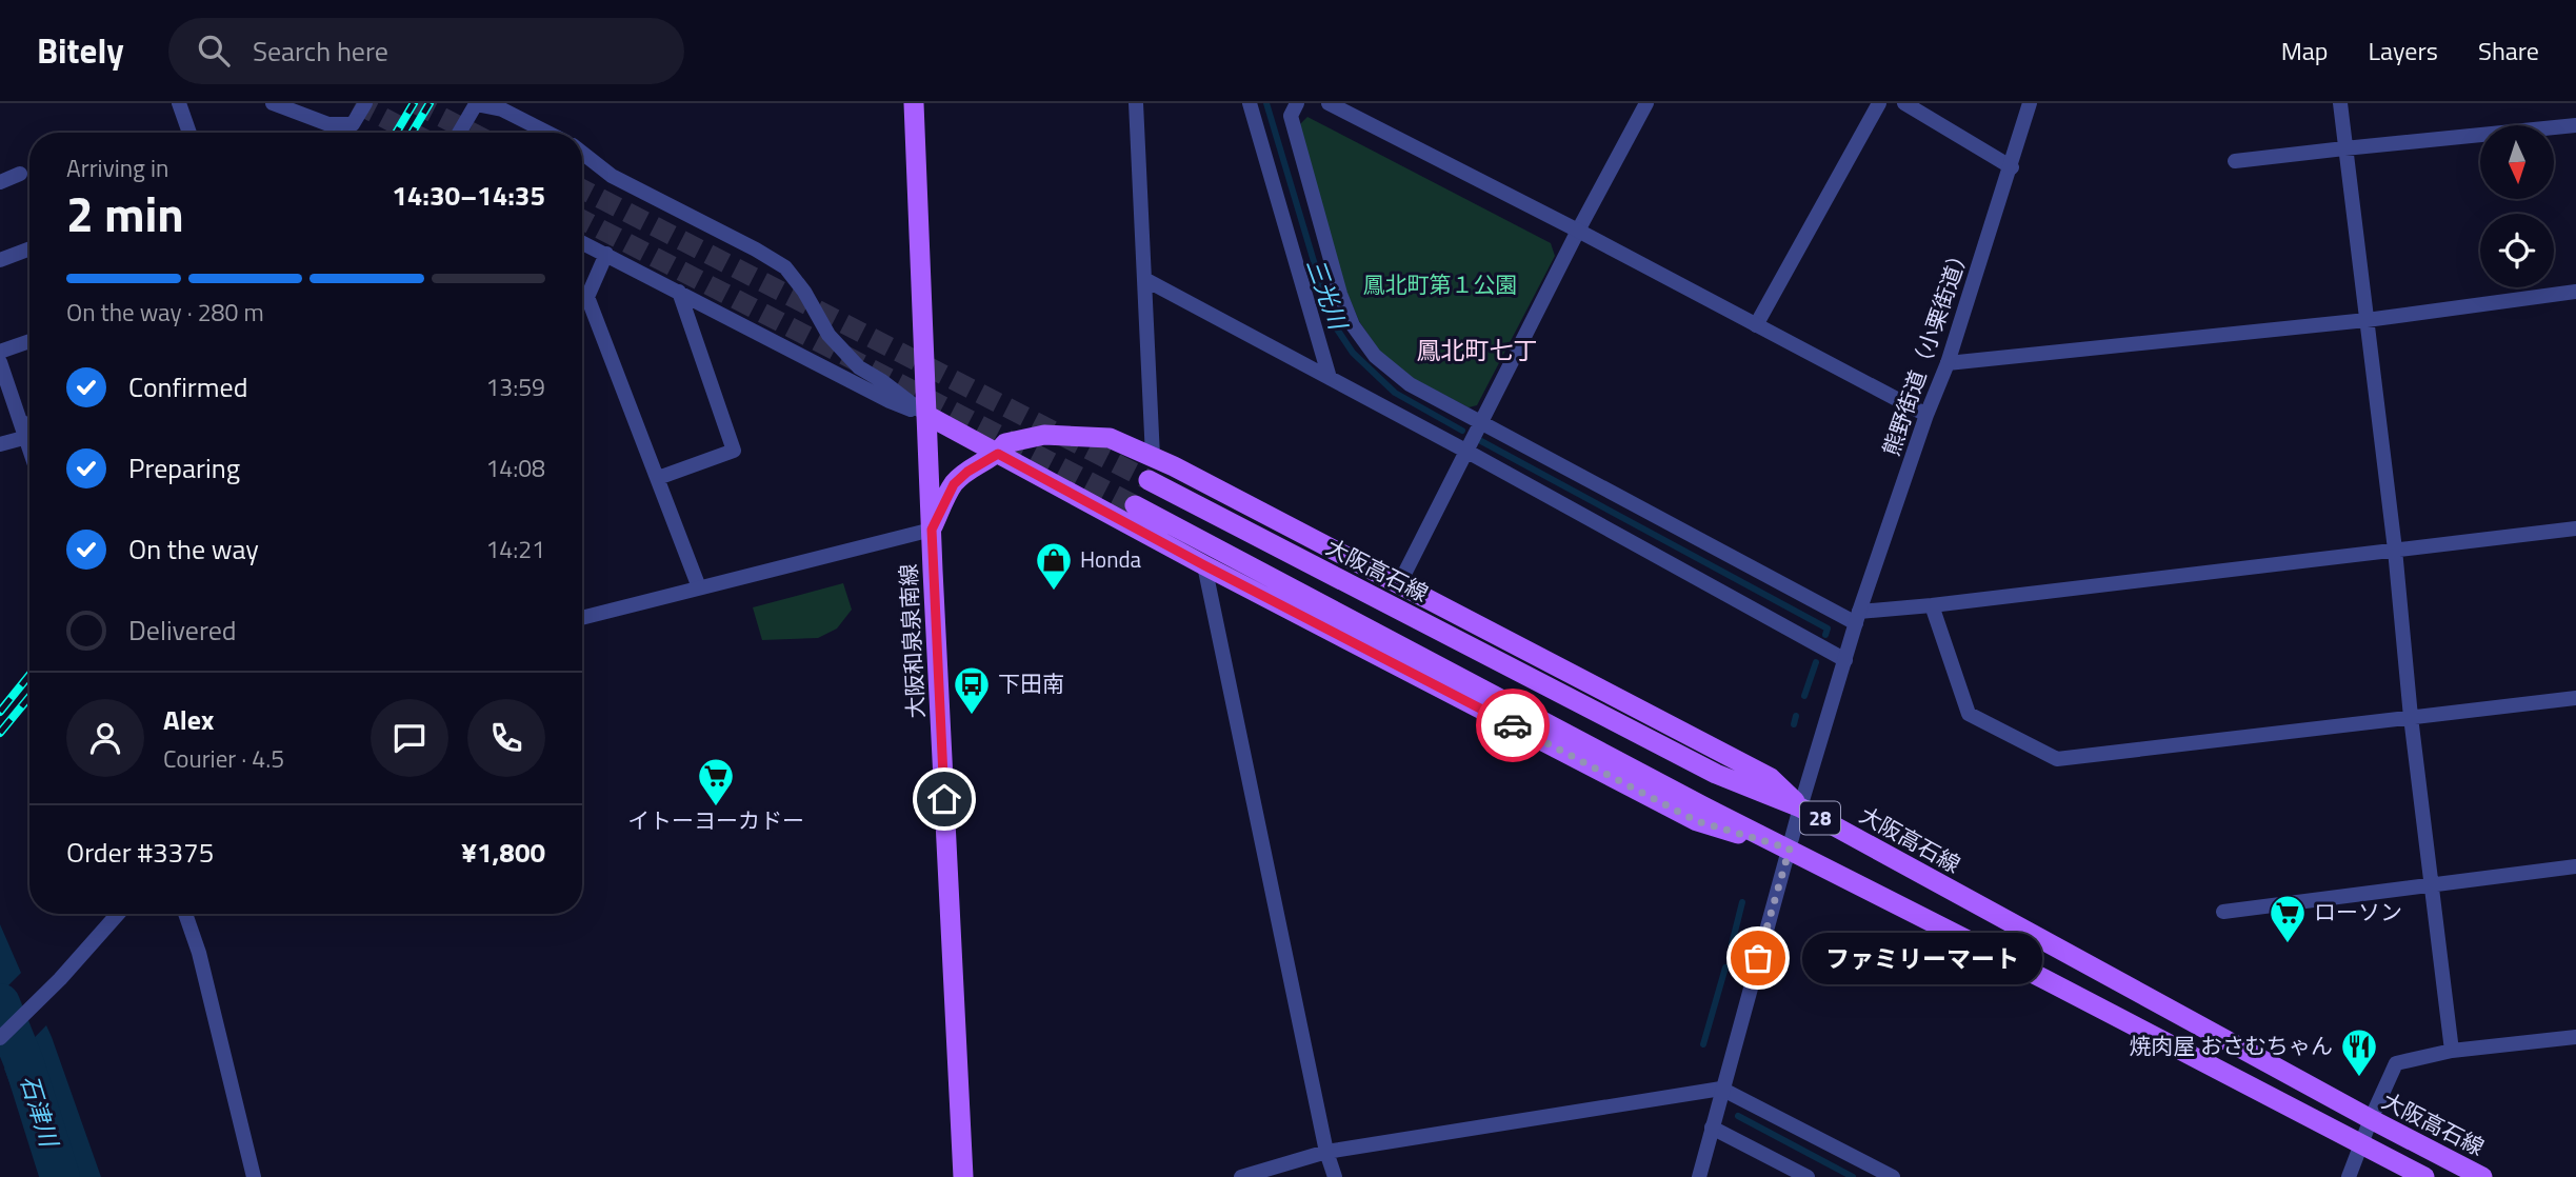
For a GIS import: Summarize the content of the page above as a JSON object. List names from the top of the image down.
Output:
{
  "streets": {
    "main road": ["大阪高石線", "大阪和泉泉南線", "28"],
    "street": ["熊野街道（小栗街道）"]
  },
  "crossings": [
    ["熊野街道（小栗街道）", "大阪高石線"]
  ],
  "districts": ["鳳北町七丁"],
  "water": ["三光川", "石津川"],
  "parks": ["鳳北町第１公園"],
  "places": {
    "shop": ["Honda"],
    "bus stop": ["下田南"],
    "supermarket": ["イトーヨーカドー", "ローソン"],
    "other": ["ファミリーマート"],
    "restaurant": ["焼肉屋 おさむちゃん"]
  },
  "north": "bottom",
  "page": {
    "header": "Bitely",
    "search": "Search here",
    "nav": ["Map", "Layers", "Share"],
    "heading": ["2 min", "Arriving in", "14:30–14:35"],
    "panel": [
      "Alex",
      "Courier · 4.5",
      "Order #3375",
      "¥1,800"
    ],
    "bar": "On the way · 280 m",
    "list": [
      ["Confirmed", "13:59"],
      ["Preparing", "14:08"],
      ["On the way", "14:21"],
      "Delivered"
    ],
    "bubble": "ファミリーマート"
  }
}
